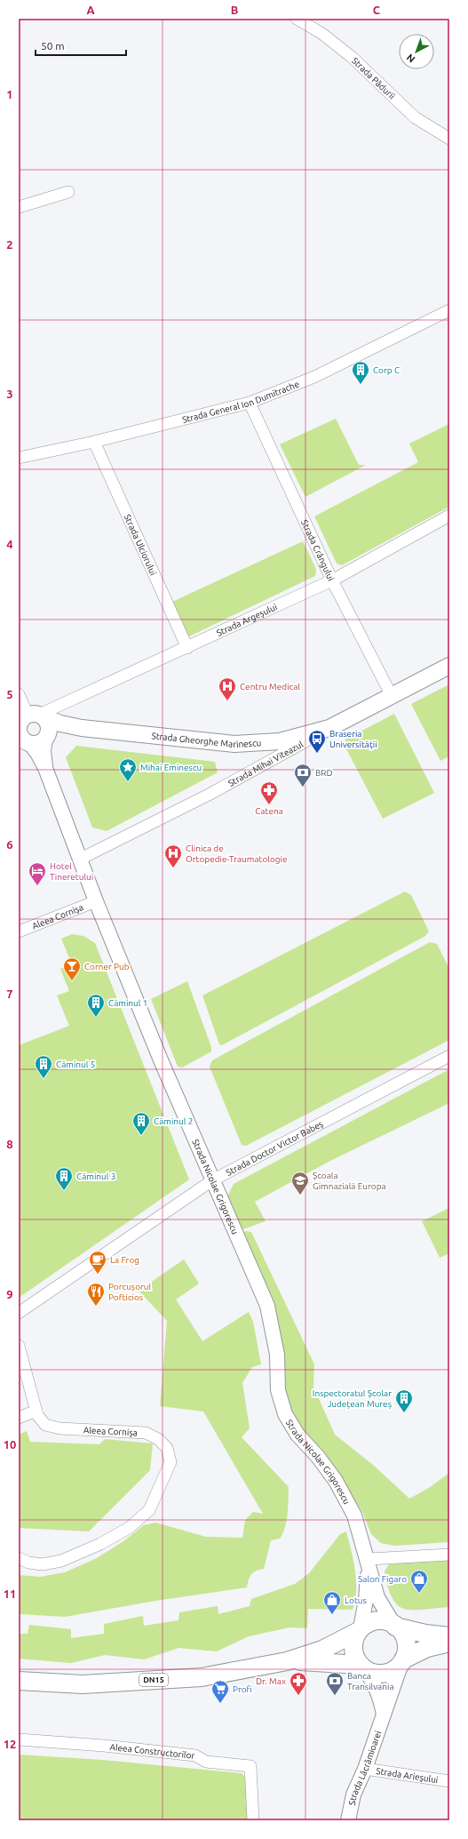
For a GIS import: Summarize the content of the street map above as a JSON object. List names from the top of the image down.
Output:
{
  "streets": {
    "main road": ["Strada Gheorghe Marinescu", "Strada Mihai Viteazul", "DN15"],
    "street": [
      "Strada Pădurii",
      "Strada General Ion Dumitrache",
      "Strada Ulciorului",
      "Strada Crângului",
      "Strada Argeșului",
      "Aleea Cornișa",
      "Strada Doctor Victor Babeș",
      "Strada Nicolae Grigorescu",
      "Aleea Constructorilor",
      "Strada Lăcrămioarei",
      "Strada Arieșului"
    ]
  },
  "crossings": [
    ["Strada General Ion Dumitrache", "Strada Ulciorului"],
    ["Strada General Ion Dumitrache", "Strada Crângului"],
    ["Strada Ulciorului", "Strada Argeșului"],
    ["Strada Crângului", "Strada Argeșului"],
    ["Strada Crângului", "Strada Mihai Viteazul"],
    ["Strada Argeșului", "Strada Gheorghe Marinescu"],
    ["Strada Argeșului", "Strada Nicolae Grigorescu"],
    ["Strada Gheorghe Marinescu", "Strada Mihai Viteazul"],
    ["Strada Gheorghe Marinescu", "Strada Nicolae Grigorescu"],
    ["Strada Mihai Viteazul", "Strada Nicolae Grigorescu"],
    ["Aleea Cornișa", "Strada Nicolae Grigorescu"],
    ["Strada Doctor Victor Babeș", "Strada Nicolae Grigorescu"],
    ["Strada Nicolae Grigorescu", "DN15"],
    ["Strada Nicolae Grigorescu", "Strada Lăcrămioarei"],
    ["DN15", "Strada Lăcrămioarei"],
    ["Strada Lăcrămioarei", "Strada Arieșului"]
  ],
  "places": {
    "building": [
      "Corp C",
      "Căminul 1",
      "Căminul 5",
      "Căminul 2",
      "Căminul 3",
      "Inspectoratul Școlar Județean Mureș"
    ],
    "hospital": ["Centru Medical", "Clinica de Ortopedie-Traumatologie"],
    "bus stop": ["Braseria Universității"],
    "place": ["Mihai Eminescu"],
    "bank": ["BRD", "Banca Transilvania"],
    "pharmacy": ["Catena", "Dr. Max"],
    "hotel": ["Hotel Tineretului"],
    "bar": ["Corner Pub"],
    "school or university": ["Școala Gimnazială Europa"],
    "cafe": ["La Frog"],
    "restaurant": ["Porcușorul Pofticios"],
    "shop": ["Salon Figaro", "Lotus"],
    "supermarket": ["Profi"]
  },
  "scale_bar": "50 m",
  "north": "bottom left",
  "grid": {
    "columns": ["A", "B", "C"],
    "rows": [
      "1",
      "2",
      "3",
      "4",
      "5",
      "6",
      "7",
      "8",
      "9",
      "10",
      "11",
      "12"
    ]
  }
}
